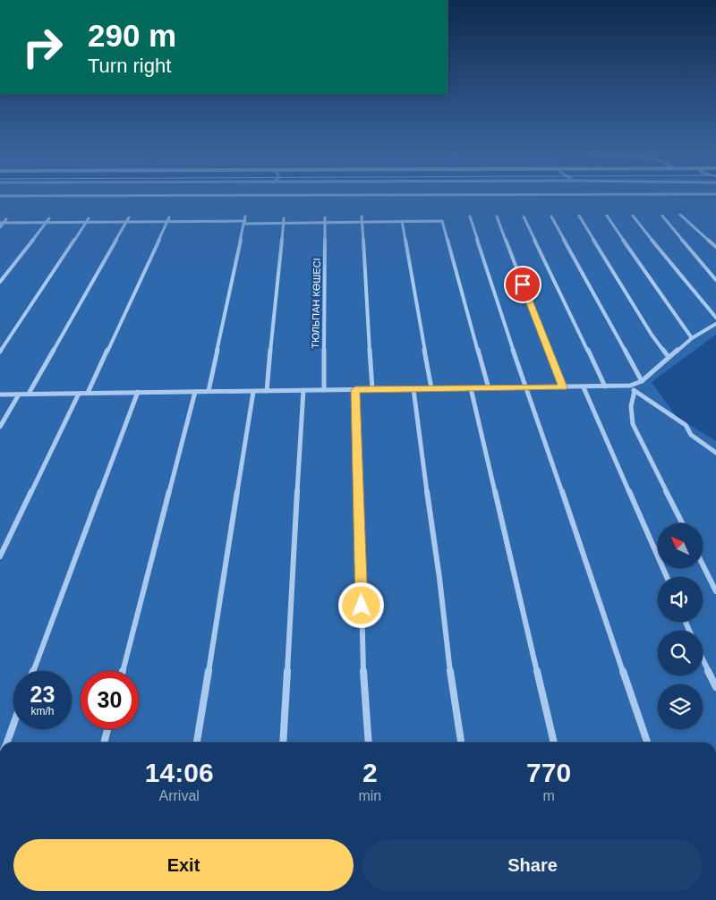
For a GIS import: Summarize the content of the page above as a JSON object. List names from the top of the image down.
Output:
{
  "streets": {
    "street": ["ТЮЛЬПАН КӨШЕСІ"]
  },
  "north": "top left",
  "page": {
    "turn": ["290 m", "Turn right"],
    "speed": "23 km/h",
    "limit": "30",
    "eta": [
      "14:06",
      "Arrival",
      "2",
      "min",
      "770",
      "m"
    ],
    "buttons": ["Exit", "Share"]
  }
}
